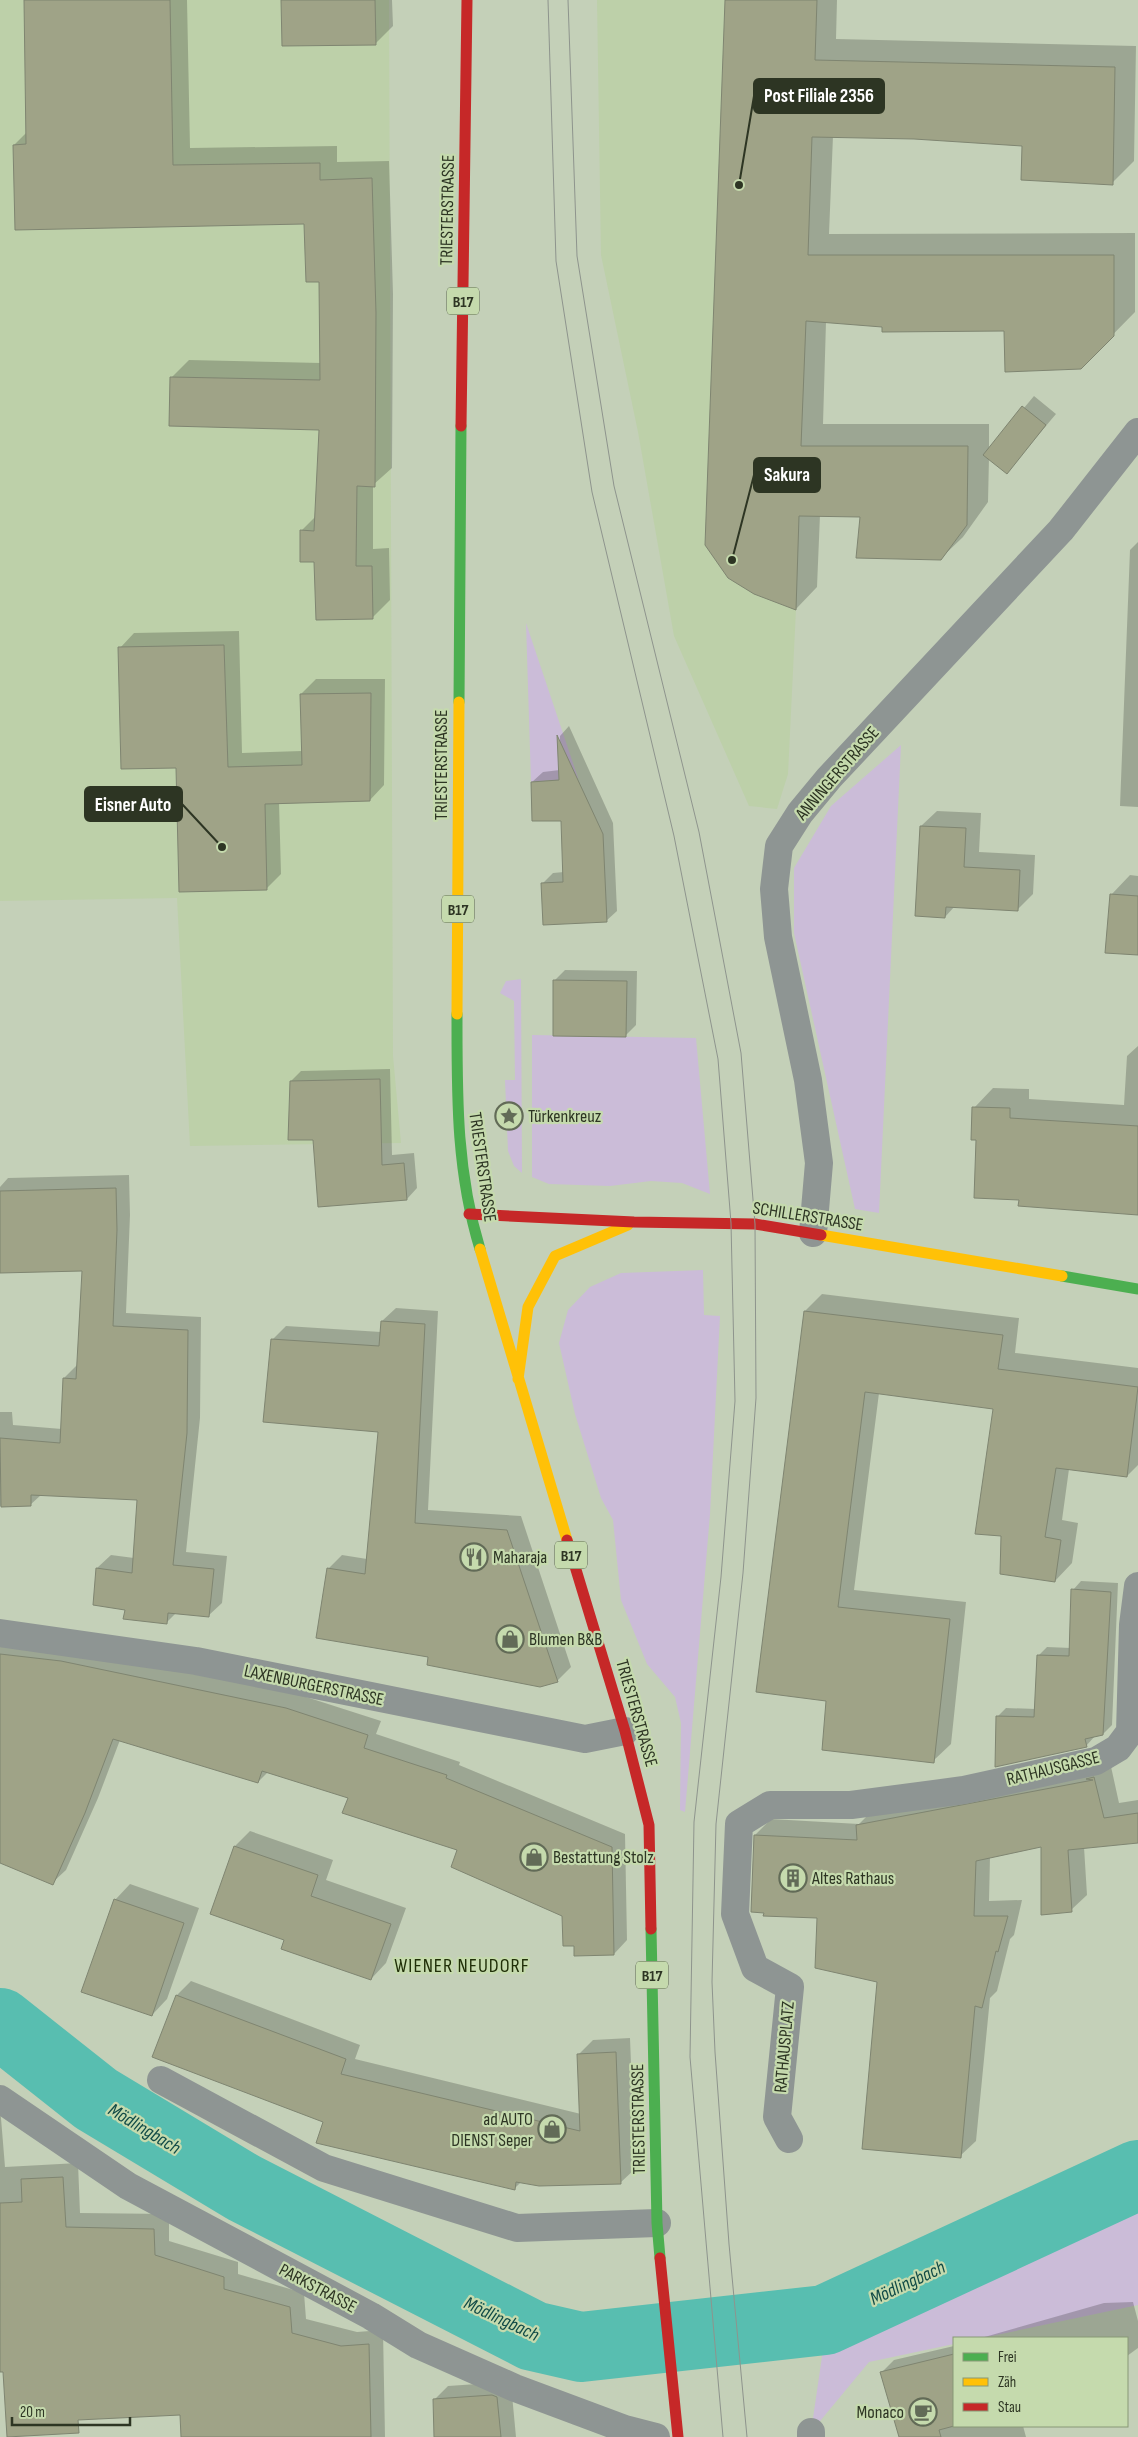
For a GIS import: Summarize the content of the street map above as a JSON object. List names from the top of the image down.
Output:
{
  "streets": {
    "main road": ["TRIESTERSTRASSE", "B17", "SCHILLERSTRASSE"],
    "street": [
      "ANNINGERSTRASSE",
      "LAXENBURGERSTRASSE",
      "RATHAUSGASSE",
      "RATHAUSPLATZ",
      "PARKSTRASSE"
    ]
  },
  "crossings": [
    ["TRIESTERSTRASSE", "SCHILLERSTRASSE"],
    ["TRIESTERSTRASSE", "LAXENBURGERSTRASSE"],
    ["ANNINGERSTRASSE", "SCHILLERSTRASSE"],
    ["RATHAUSGASSE", "RATHAUSPLATZ"]
  ],
  "districts": ["WIENER NEUDORF"],
  "water": ["Mödlingbach"],
  "places": {
    "other": ["Post Filiale 2356", "Sakura", "Eisner Auto"],
    "place": ["Türkenkreuz"],
    "restaurant": ["Maharaja"],
    "shop": ["Blumen B&B", "Bestattung Stolz", "ad AUTO DIENST Seper"],
    "building": ["Altes Rathaus"],
    "cafe": ["Monaco"]
  },
  "legend": ["Frei", "Zäh", "Stau"],
  "scale_bar": "20 m"
}
